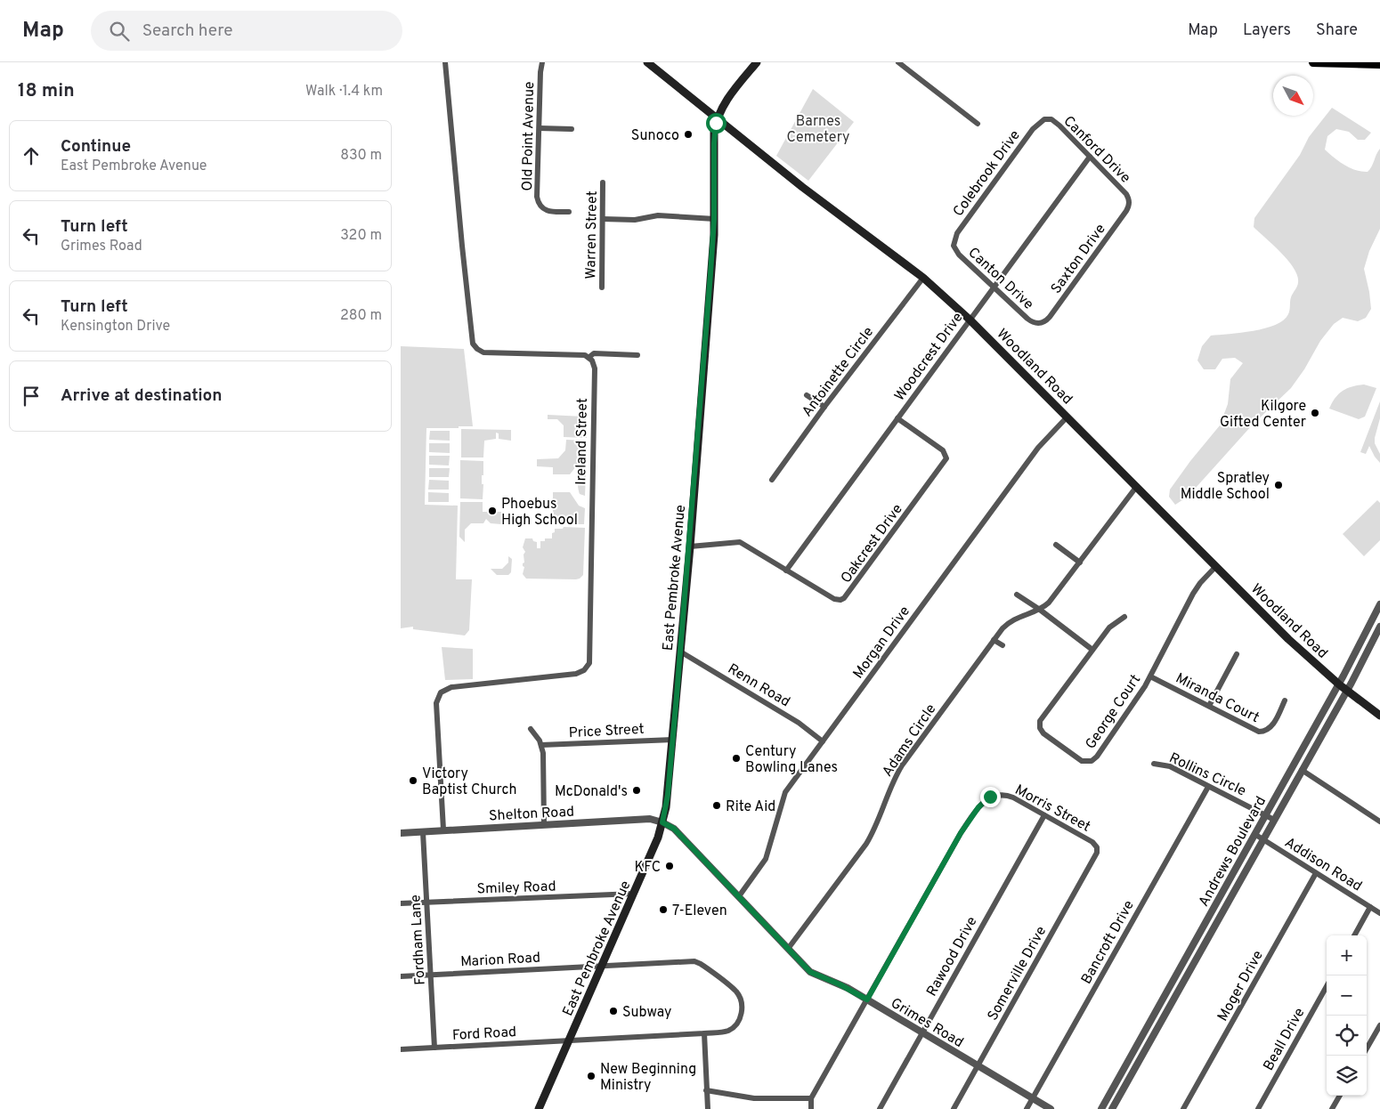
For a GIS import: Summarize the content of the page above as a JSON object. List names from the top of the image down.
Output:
{
  "streets": {
    "main road": ["Woodland Road", "East Pembroke Avenue"],
    "street": [
      "Old Point Avenue",
      "Canford Drive",
      "Colebrook Drive",
      "Warren Street",
      "Saxton Drive",
      "Canton Drive",
      "Woodcrest Drive",
      "Antoinette Circle",
      "Ireland Street",
      "Oakcrest Drive",
      "Morgan Drive",
      "Renn Road",
      "Miranda Court",
      "George Court",
      "Price Street",
      "Adams Circle",
      "Rollins Circle",
      "Morris Street",
      "Shelton Road",
      "Andrews Boulevard",
      "Addison Road",
      "Smiley Road",
      "Fordham Lane",
      "Bancroft Drive",
      "Rawood Drive",
      "Marion Road",
      "Somerville Drive",
      "Moger Drive",
      "Grimes Road",
      "Ford Road",
      "Beall Drive"
    ]
  },
  "crossings": [
    ["Canford Drive", "Colebrook Drive"],
    ["Canford Drive", "Saxton Drive"],
    ["Canford Drive", "Woodcrest Drive"],
    ["Colebrook Drive", "Canton Drive"],
    ["Saxton Drive", "Canton Drive"],
    ["Canton Drive", "Woodcrest Drive"],
    ["Woodcrest Drive", "Woodland Road"],
    ["Woodcrest Drive", "Oakcrest Drive"],
    ["Woodland Road", "Antoinette Circle"],
    ["Woodland Road", "East Pembroke Avenue"],
    ["Woodland Road", "Morgan Drive"],
    ["Woodland Road", "George Court"],
    ["Woodland Road", "Adams Circle"],
    ["Woodland Road", "Andrews Boulevard"],
    ["Ireland Street", "Shelton Road"],
    ["Oakcrest Drive", "East Pembroke Avenue"],
    ["East Pembroke Avenue", "Renn Road"],
    ["East Pembroke Avenue", "Price Street"],
    ["East Pembroke Avenue", "Shelton Road"],
    ["East Pembroke Avenue", "Smiley Road"],
    ["East Pembroke Avenue", "Marion Road"],
    ["East Pembroke Avenue", "Grimes Road"],
    ["East Pembroke Avenue", "Ford Road"],
    ["Morgan Drive", "Renn Road"],
    ["Morgan Drive", "Grimes Road"],
    ["Miranda Court", "George Court"],
    ["Adams Circle", "Grimes Road"],
    ["Rollins Circle", "Andrews Boulevard"],
    ["Rollins Circle", "Bancroft Drive"],
    ["Morris Street", "Rawood Drive"],
    ["Morris Street", "Somerville Drive"],
    ["Morris Street", "Grimes Road"],
    ["Shelton Road", "Fordham Lane"],
    ["Shelton Road", "Grimes Road"],
    ["Andrews Boulevard", "Addison Road"],
    ["Addison Road", "Moger Drive"],
    ["Smiley Road", "Fordham Lane"],
    ["Fordham Lane", "Marion Road"],
    ["Fordham Lane", "Ford Road"],
    ["Bancroft Drive", "Grimes Road"],
    ["Rawood Drive", "Grimes Road"],
    ["Marion Road", "Ford Road"],
    ["Somerville Drive", "Grimes Road"]
  ],
  "parks": ["Barnes Cemetery"],
  "places": [
    "Sunoco",
    "Kilgore Gifted Center",
    "Spratley Middle School",
    "Phoebus High School",
    "Century Bowling Lanes",
    "Victory Baptist Church",
    "McDonald's",
    "Rite Aid",
    "KFC",
    "7-Eleven",
    "Subway",
    "New Beginning Ministry"
  ],
  "north": "bottom right",
  "page": {
    "header": "Map",
    "search": "Search here",
    "nav": ["Map", "Layers", "Share"],
    "heading": ["18 min", "Walk · 1.4 km"],
    "list": [
      ["Continue", "East Pembroke Avenue", "830 m"],
      ["Turn left", "Grimes Road", "320 m"],
      ["Turn left", "Kensington Drive", "280 m"],
      "Arrive at destination"
    ],
    "map_buttons": ["+", "−"]
  }
}
